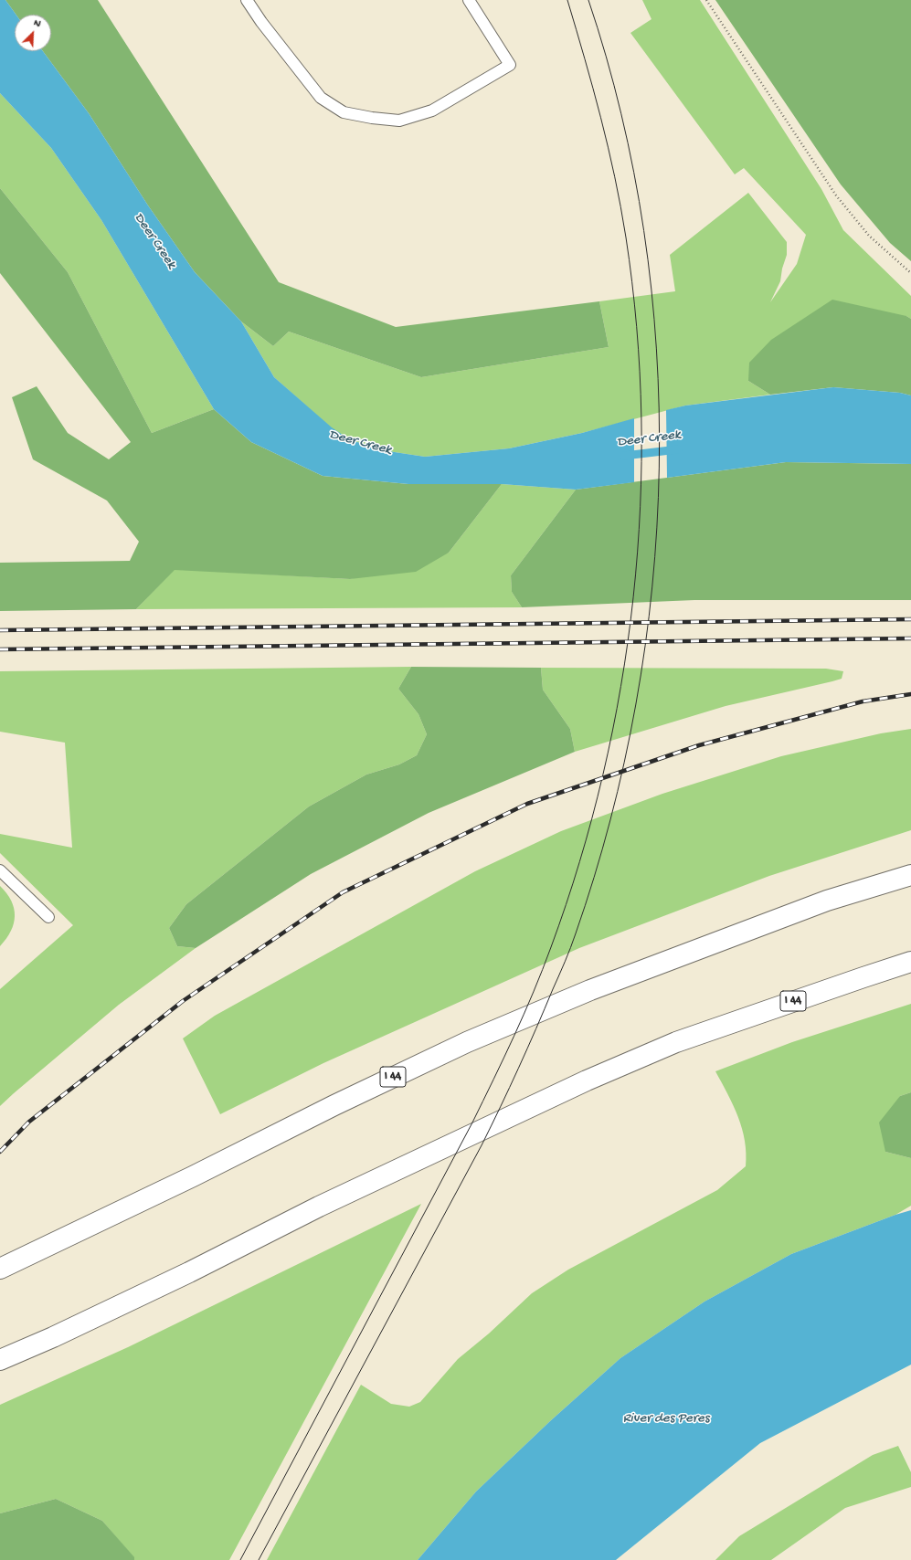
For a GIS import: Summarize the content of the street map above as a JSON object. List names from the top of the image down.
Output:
{
  "streets": {
    "highway": ["I 44"]
  },
  "water": ["Deer Creek", "River des Peres"],
  "north": "top right"
}
